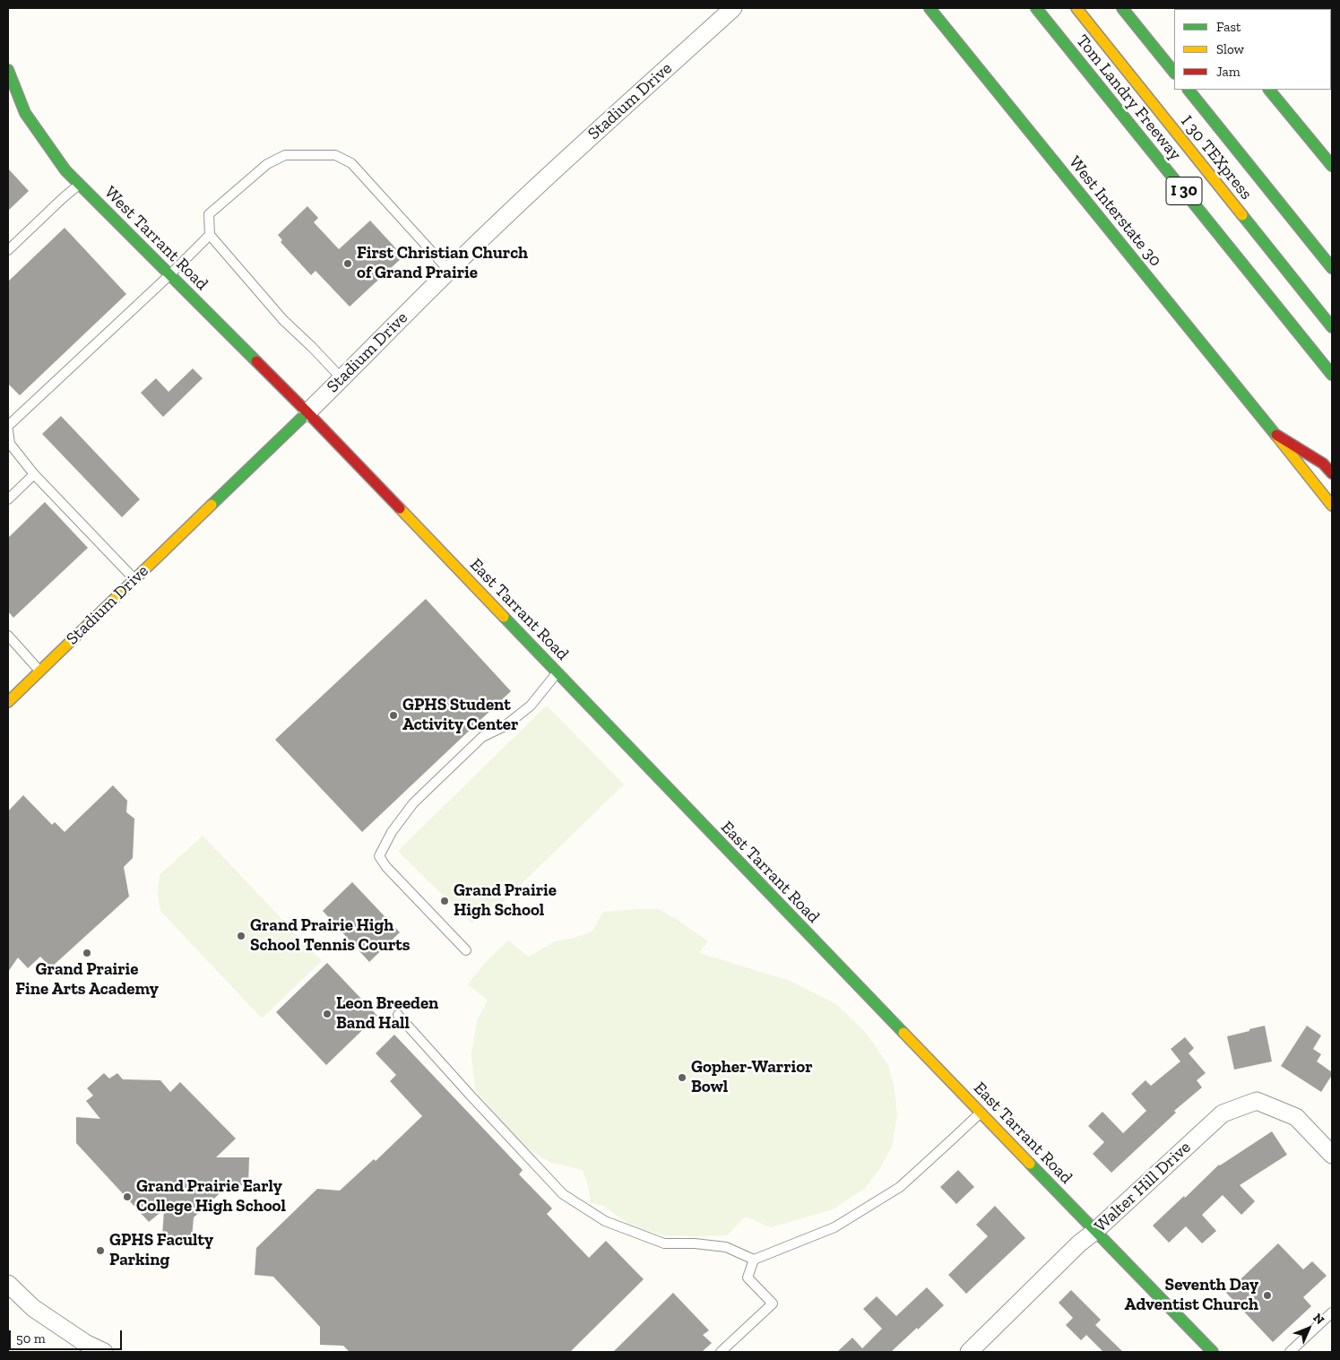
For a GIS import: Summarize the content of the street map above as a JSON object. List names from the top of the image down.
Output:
{
  "streets": {
    "main road": [
      "Tom Landry Freeway",
      "Stadium Drive",
      "I 30 TEXpress",
      "I 30",
      "West Interstate 30",
      "West Tarrant Road",
      "East Tarrant Road"
    ],
    "street": ["Walter Hill Drive"]
  },
  "crossings": [
    ["Stadium Drive", "West Tarrant Road"],
    ["Stadium Drive", "East Tarrant Road"],
    ["West Tarrant Road", "East Tarrant Road"],
    ["East Tarrant Road", "Walter Hill Drive"]
  ],
  "places": [
    "First Christian Church of Grand Prairie",
    "GPHS Student Activity Center",
    "Grand Prairie High School",
    "Grand Prairie High School Tennis Courts",
    "Grand Prairie Fine Arts Academy",
    "Leon Breeden Band Hall",
    "Gopher-Warrior Bowl",
    "Grand Prairie Early College High School",
    "GPHS Faculty Parking",
    "Seventh Day Adventist Church"
  ],
  "legend": ["Fast", "Slow", "Jam"],
  "scale_bar": "50 m",
  "north": "top right"
}
